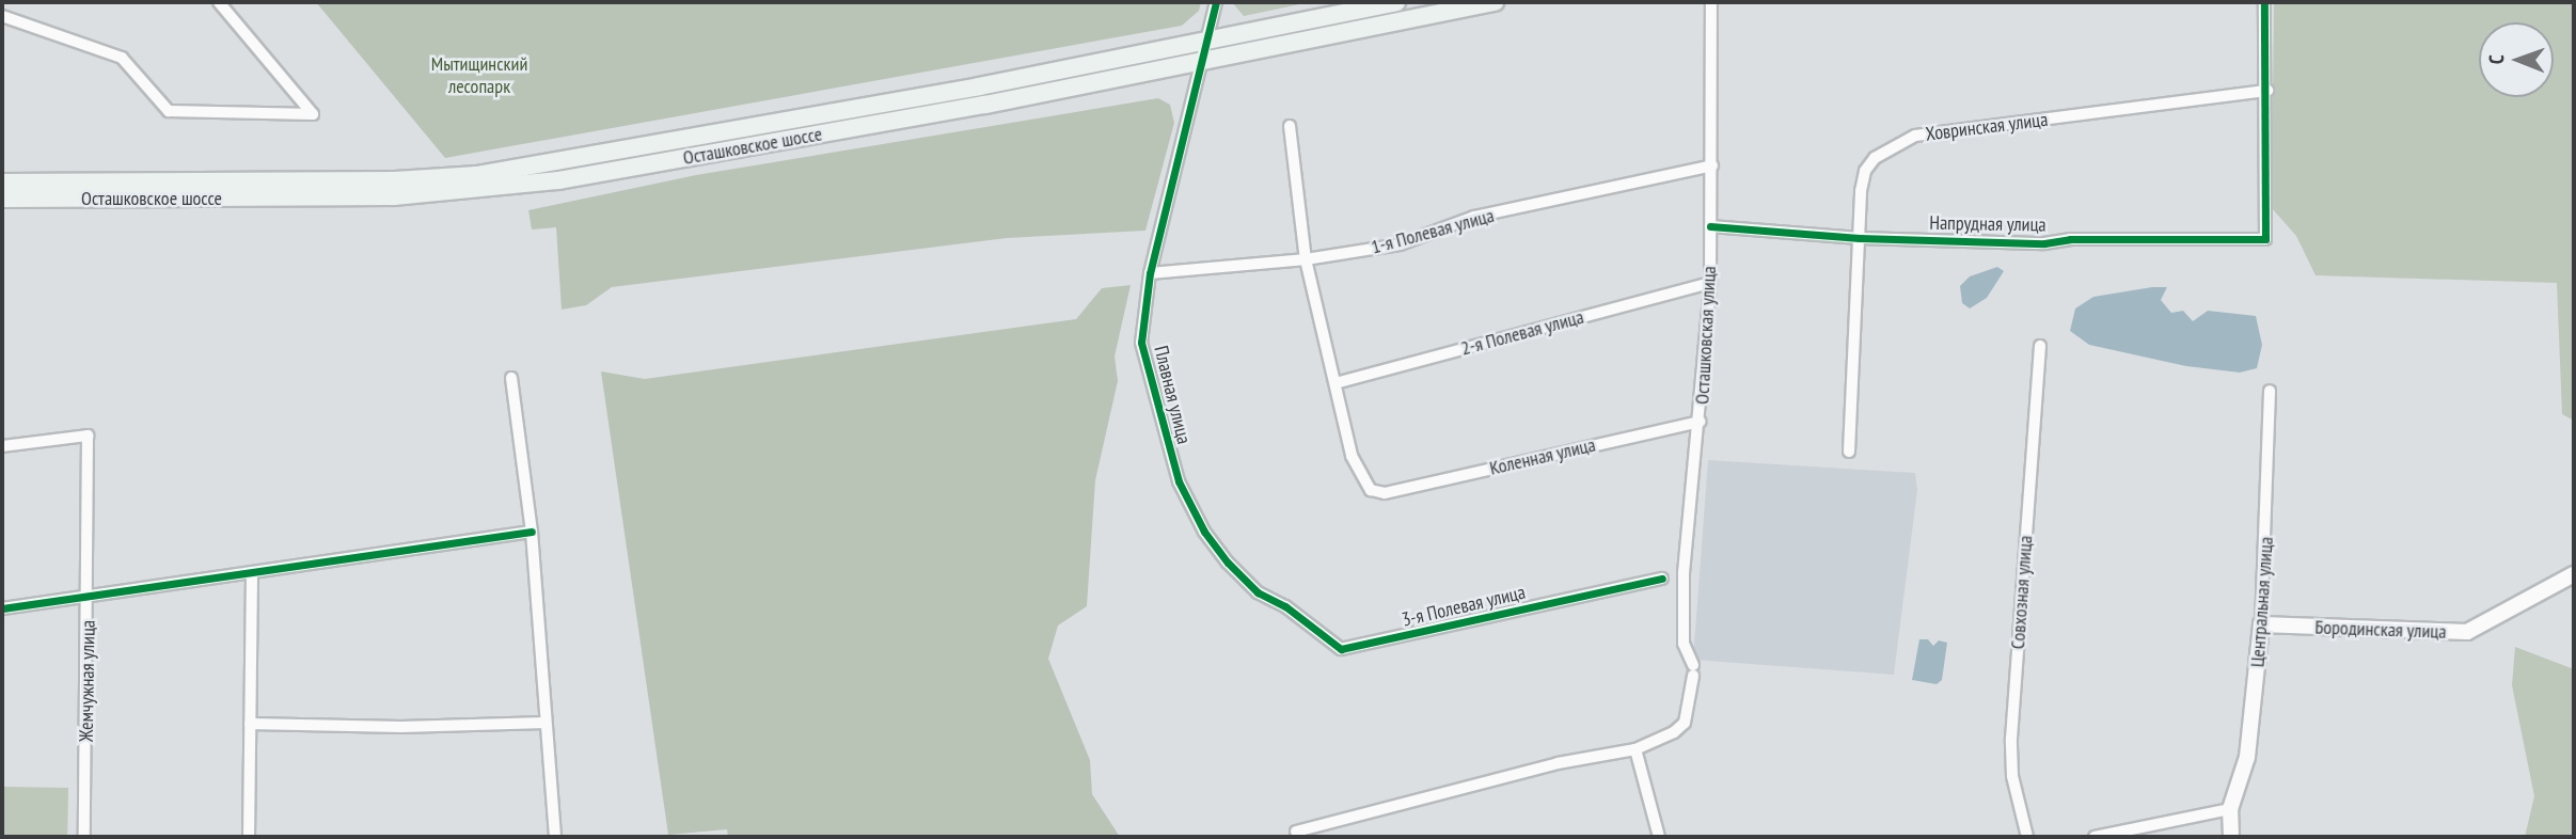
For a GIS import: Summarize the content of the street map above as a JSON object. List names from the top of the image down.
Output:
{
  "streets": {
    "main road": ["Осташковское шоссе"],
    "street": [
      "Ховринская улица",
      "Напрудная улица",
      "1-я Полевая улица",
      "2-я Полевая улица",
      "Осташковская улица",
      "Плавная улица",
      "Коленная улица",
      "Совхозная улица",
      "Центральная улица",
      "3-я Полевая улица",
      "Бородинская улица",
      "Жемчужная улица"
    ]
  },
  "crossings": [
    ["Ховринская улица", "Напрудная улица"],
    ["Осташковское шоссе", "Плавная улица"],
    ["Напрудная улица", "Осташковская улица"],
    ["1-я Полевая улица", "Осташковская улица"],
    ["1-я Полевая улица", "Плавная улица"],
    ["2-я Полевая улица", "Осташковская улица"],
    ["2-я Полевая улица", "Коленная улица"],
    ["Осташковская улица", "Коленная улица"],
    ["Плавная улица", "3-я Полевая улица"],
    ["Центральная улица", "Бородинская улица"]
  ],
  "parks": ["Мытищинский лесопарк"],
  "north": "left"
}
